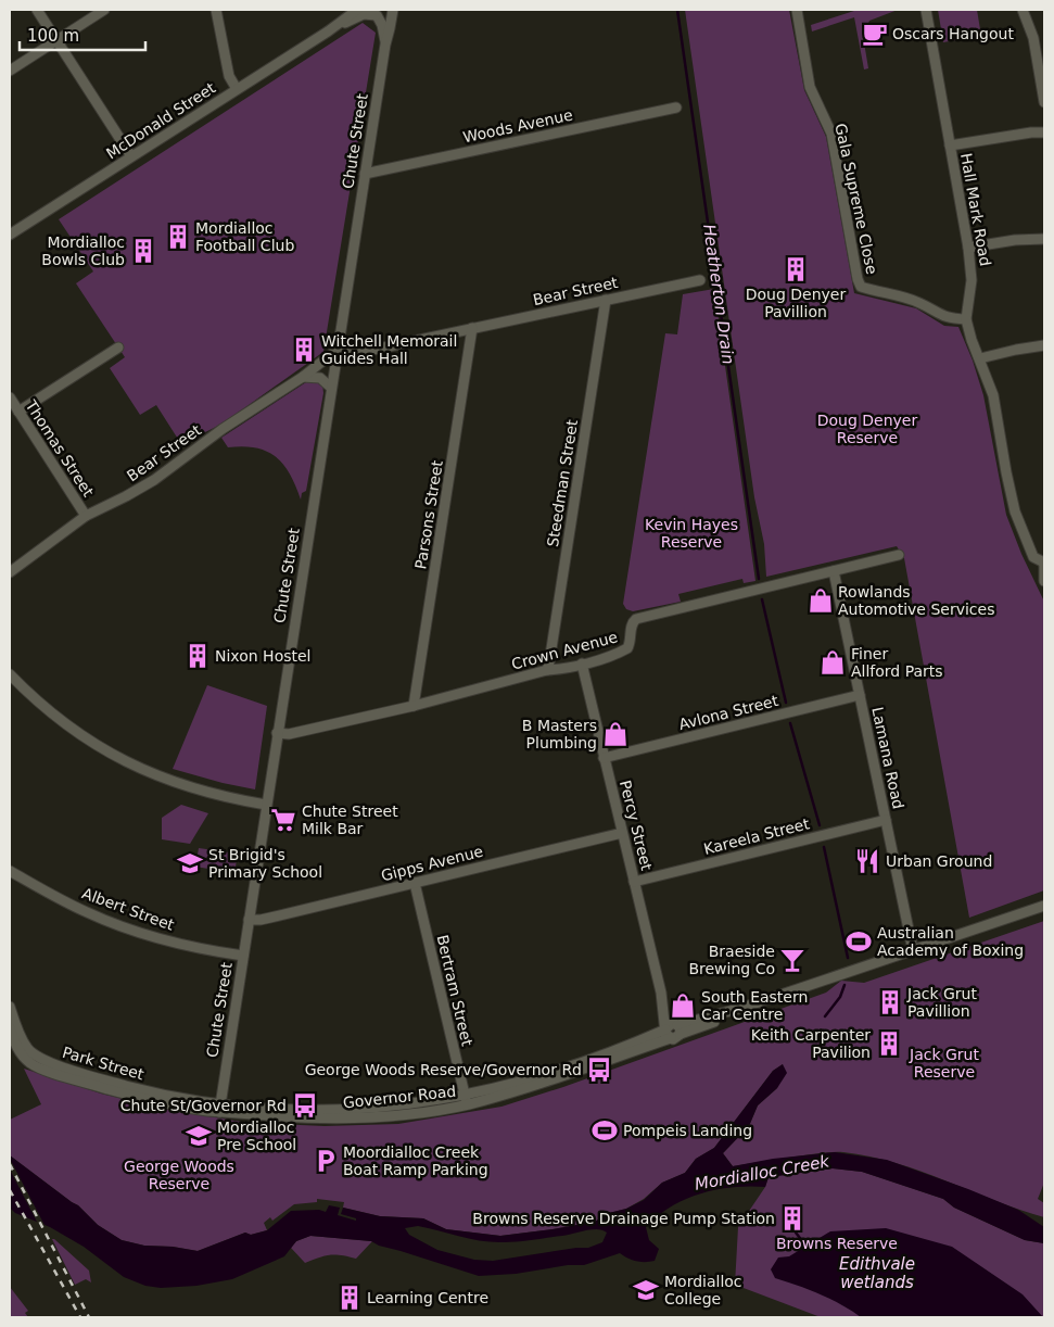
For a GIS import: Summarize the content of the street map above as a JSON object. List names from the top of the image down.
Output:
{
  "streets": {
    "street": [
      "McDonald Street",
      "Woods Avenue",
      "Chute Street",
      "Gala Supreme Close",
      "Hall Mark Road",
      "Bear Street",
      "Thomas Street",
      "Steedman Street",
      "Parsons Street",
      "Crown Avenue",
      "Avlona Street",
      "Lamana Road",
      "Percy Street",
      "Kareela Street",
      "Gipps Avenue",
      "Albert Street",
      "Bertram Street",
      "Park Street",
      "Governor Road"
    ]
  },
  "crossings": [
    ["McDonald Street", "Chute Street"],
    ["Woods Avenue", "Chute Street"],
    ["Chute Street", "Bear Street"],
    ["Chute Street", "Crown Avenue"],
    ["Chute Street", "Gipps Avenue"],
    ["Chute Street", "Albert Street"],
    ["Chute Street", "Park Street"],
    ["Chute Street", "Governor Road"],
    ["Gala Supreme Close", "Hall Mark Road"],
    ["Bear Street", "Thomas Street"],
    ["Bear Street", "Steedman Street"],
    ["Bear Street", "Parsons Street"],
    ["Steedman Street", "Crown Avenue"],
    ["Parsons Street", "Crown Avenue"],
    ["Crown Avenue", "Lamana Road"],
    ["Crown Avenue", "Percy Street"],
    ["Avlona Street", "Lamana Road"],
    ["Avlona Street", "Percy Street"],
    ["Lamana Road", "Kareela Street"],
    ["Lamana Road", "Governor Road"],
    ["Percy Street", "Kareela Street"],
    ["Percy Street", "Gipps Avenue"],
    ["Percy Street", "Governor Road"],
    ["Gipps Avenue", "Bertram Street"],
    ["Bertram Street", "Governor Road"],
    ["Park Street", "Governor Road"]
  ],
  "water": ["Heatherton Drain", "Mordialloc Creek", "Edithvale wetlands"],
  "parks": [
    "Doug Denyer Reserve",
    "Kevin Hayes Reserve",
    "Jack Grut Reserve",
    "George Woods Reserve",
    "Browns Reserve"
  ],
  "places": {
    "cafe": ["Oscars Hangout"],
    "building": [
      "Mordialloc Football Club",
      "Mordialloc Bowls Club",
      "Doug Denyer Pavillion",
      "Witchell Memorail Guides Hall",
      "Nixon Hostel",
      "Jack Grut Pavillion",
      "Keith Carpenter Pavilion",
      "Browns Reserve Drainage Pump Station",
      "Learning Centre"
    ],
    "shop": [
      "Rowlands Automotive Services",
      "Finer Allford Parts",
      "B Masters Plumbing",
      "South Eastern Car Centre"
    ],
    "supermarket": ["Chute Street Milk Bar"],
    "restaurant": ["Urban Ground"],
    "school or university": ["St Brigid's Primary School", "Mordialloc Pre School", "Mordialloc College"],
    "sports": ["Australian Academy of Boxing", "Pompeis Landing"],
    "bar": ["Braeside Brewing Co"],
    "bus stop": ["George Woods Reserve/Governor Rd", "Chute St/Governor Rd"],
    "parking": ["Moordialloc Creek Boat Ramp Parking"]
  },
  "scale_bar": "100 m"
}
